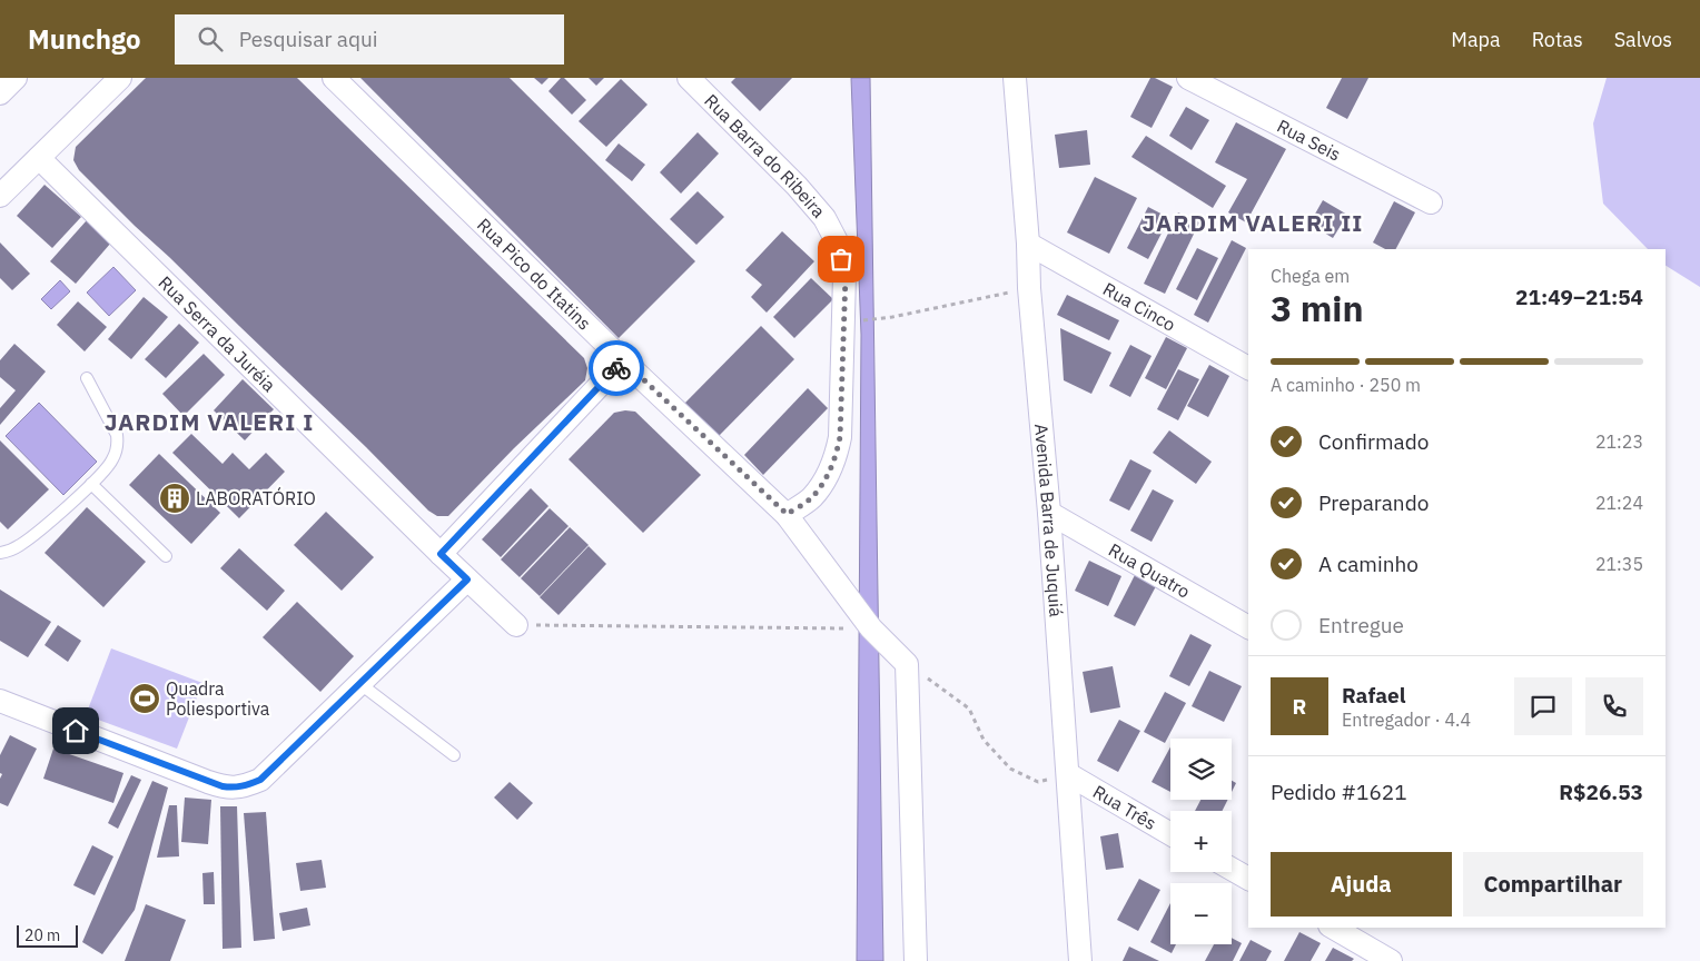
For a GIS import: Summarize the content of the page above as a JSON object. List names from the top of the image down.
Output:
{
  "streets": {
    "street": [
      "Rua Seis",
      "Rua Barra do Ribeira",
      "Rua Pico do Itatins",
      "Rua Cinco",
      "Rua Serra da Juréia",
      "Avenida Barra de Juquiá",
      "Rua Quatro",
      "Rua Três"
    ]
  },
  "crossings": [
    ["Rua Barra do Ribeira", "Rua Pico do Itatins"],
    ["Rua Cinco", "Avenida Barra de Juquiá"],
    ["Avenida Barra de Juquiá", "Rua Quatro"],
    ["Avenida Barra de Juquiá", "Rua Três"]
  ],
  "districts": ["JARDIM VALERI II", "JARDIM VALERI I"],
  "places": {
    "building": ["LABORATÓRIO"],
    "sports": ["Quadra Poliesportiva"]
  },
  "scale_bar": "20 m",
  "page": {
    "header": "Munchgo",
    "search": "Pesquisar aqui",
    "nav": ["Mapa", "Rotas", "Salvos"],
    "heading": ["3 min", "Chega em", "21:49–21:54"],
    "panel": [
      "Rafael",
      "Entregador · 4.4",
      "Pedido #1621",
      "R$26.53"
    ],
    "bar": "A caminho · 250 m",
    "list": [
      ["Confirmado", "21:23"],
      ["Preparando", "21:24"],
      ["A caminho", "21:35"],
      "Entregue"
    ],
    "round": "R",
    "map_buttons": ["+", "−"],
    "buttons": ["Ajuda", "Compartilhar"],
    "scale": "20 m"
  }
}
